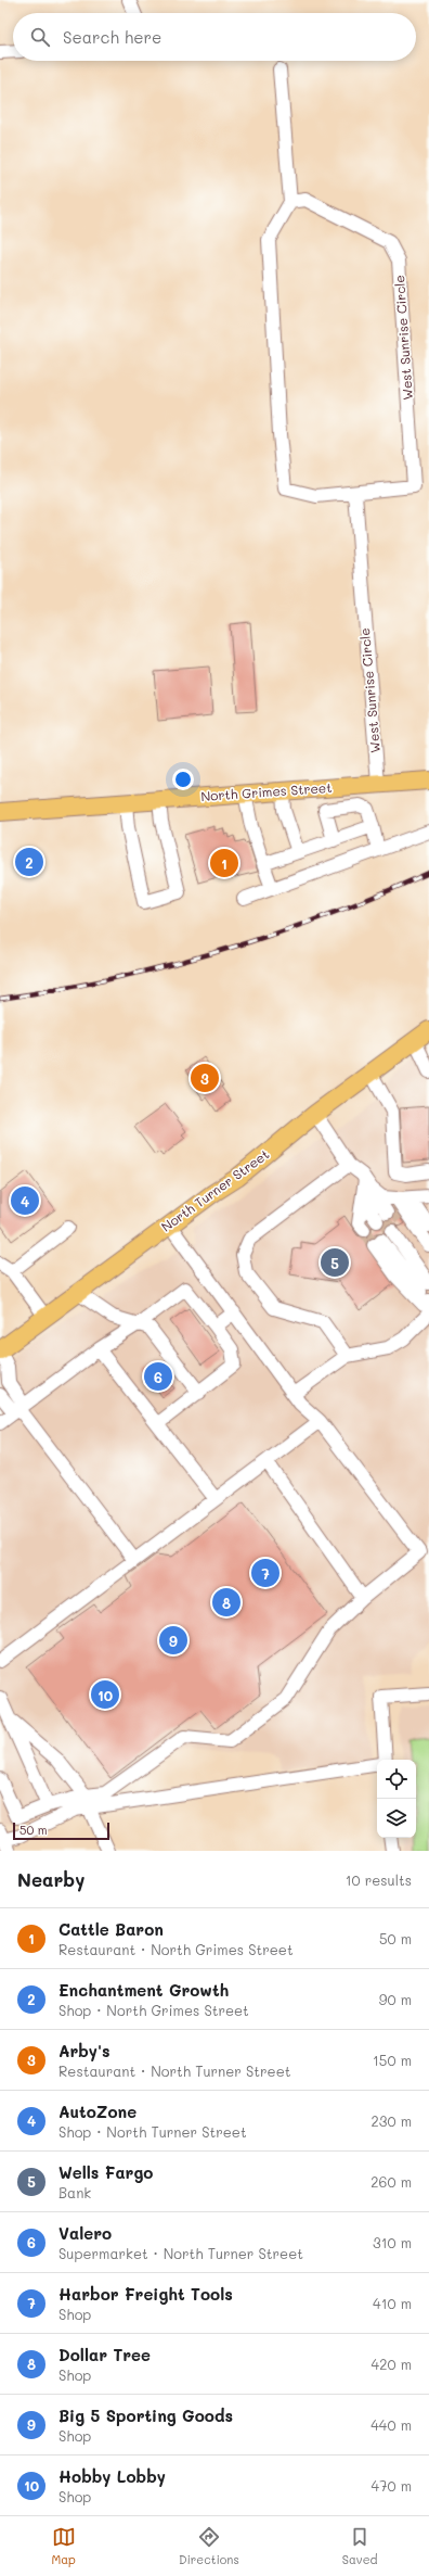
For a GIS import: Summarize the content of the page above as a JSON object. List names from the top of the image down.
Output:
{
  "streets": {
    "main road": ["North Grimes Street", "North Turner Street"],
    "street": ["West Sunrise Circle"]
  },
  "crossings": [
    ["West Sunrise Circle", "North Grimes Street"]
  ],
  "scale_bar": "50 m",
  "page": {
    "search": "Search here",
    "pins": [
      "2",
      "1",
      "3",
      "4",
      "5",
      "6",
      "7",
      "8",
      "9",
      "10"
    ],
    "scale": "50 m",
    "heading": ["Nearby", "10 results"],
    "list": [
      {
        "mark": "1",
        "name": "Cattle Baron",
        "note": "Restaurant · North Grimes Street",
        "value": "50 m"
      },
      {
        "mark": "2",
        "name": "Enchantment Growth",
        "note": "Shop · North Grimes Street",
        "value": "90 m"
      },
      {
        "mark": "3",
        "name": "Arby's",
        "note": "Restaurant · North Turner Street",
        "value": "150 m"
      },
      {
        "mark": "4",
        "name": "AutoZone",
        "note": "Shop · North Turner Street",
        "value": "230 m"
      },
      {
        "mark": "5",
        "name": "Wells Fargo",
        "note": "Bank",
        "value": "260 m"
      },
      {
        "mark": "6",
        "name": "Valero",
        "note": "Supermarket · North Turner Street",
        "value": "310 m"
      },
      {
        "mark": "7",
        "name": "Harbor Freight Tools",
        "note": "Shop",
        "value": "410 m"
      },
      {
        "mark": "8",
        "name": "Dollar Tree",
        "note": "Shop",
        "value": "420 m"
      },
      {
        "mark": "9",
        "name": "Big 5 Sporting Goods",
        "note": "Shop",
        "value": "440 m"
      },
      {
        "mark": "10",
        "name": "Hobby Lobby",
        "note": "Shop",
        "value": "470 m"
      }
    ],
    "nav": ["Map", "Directions", "Saved"]
  }
}
